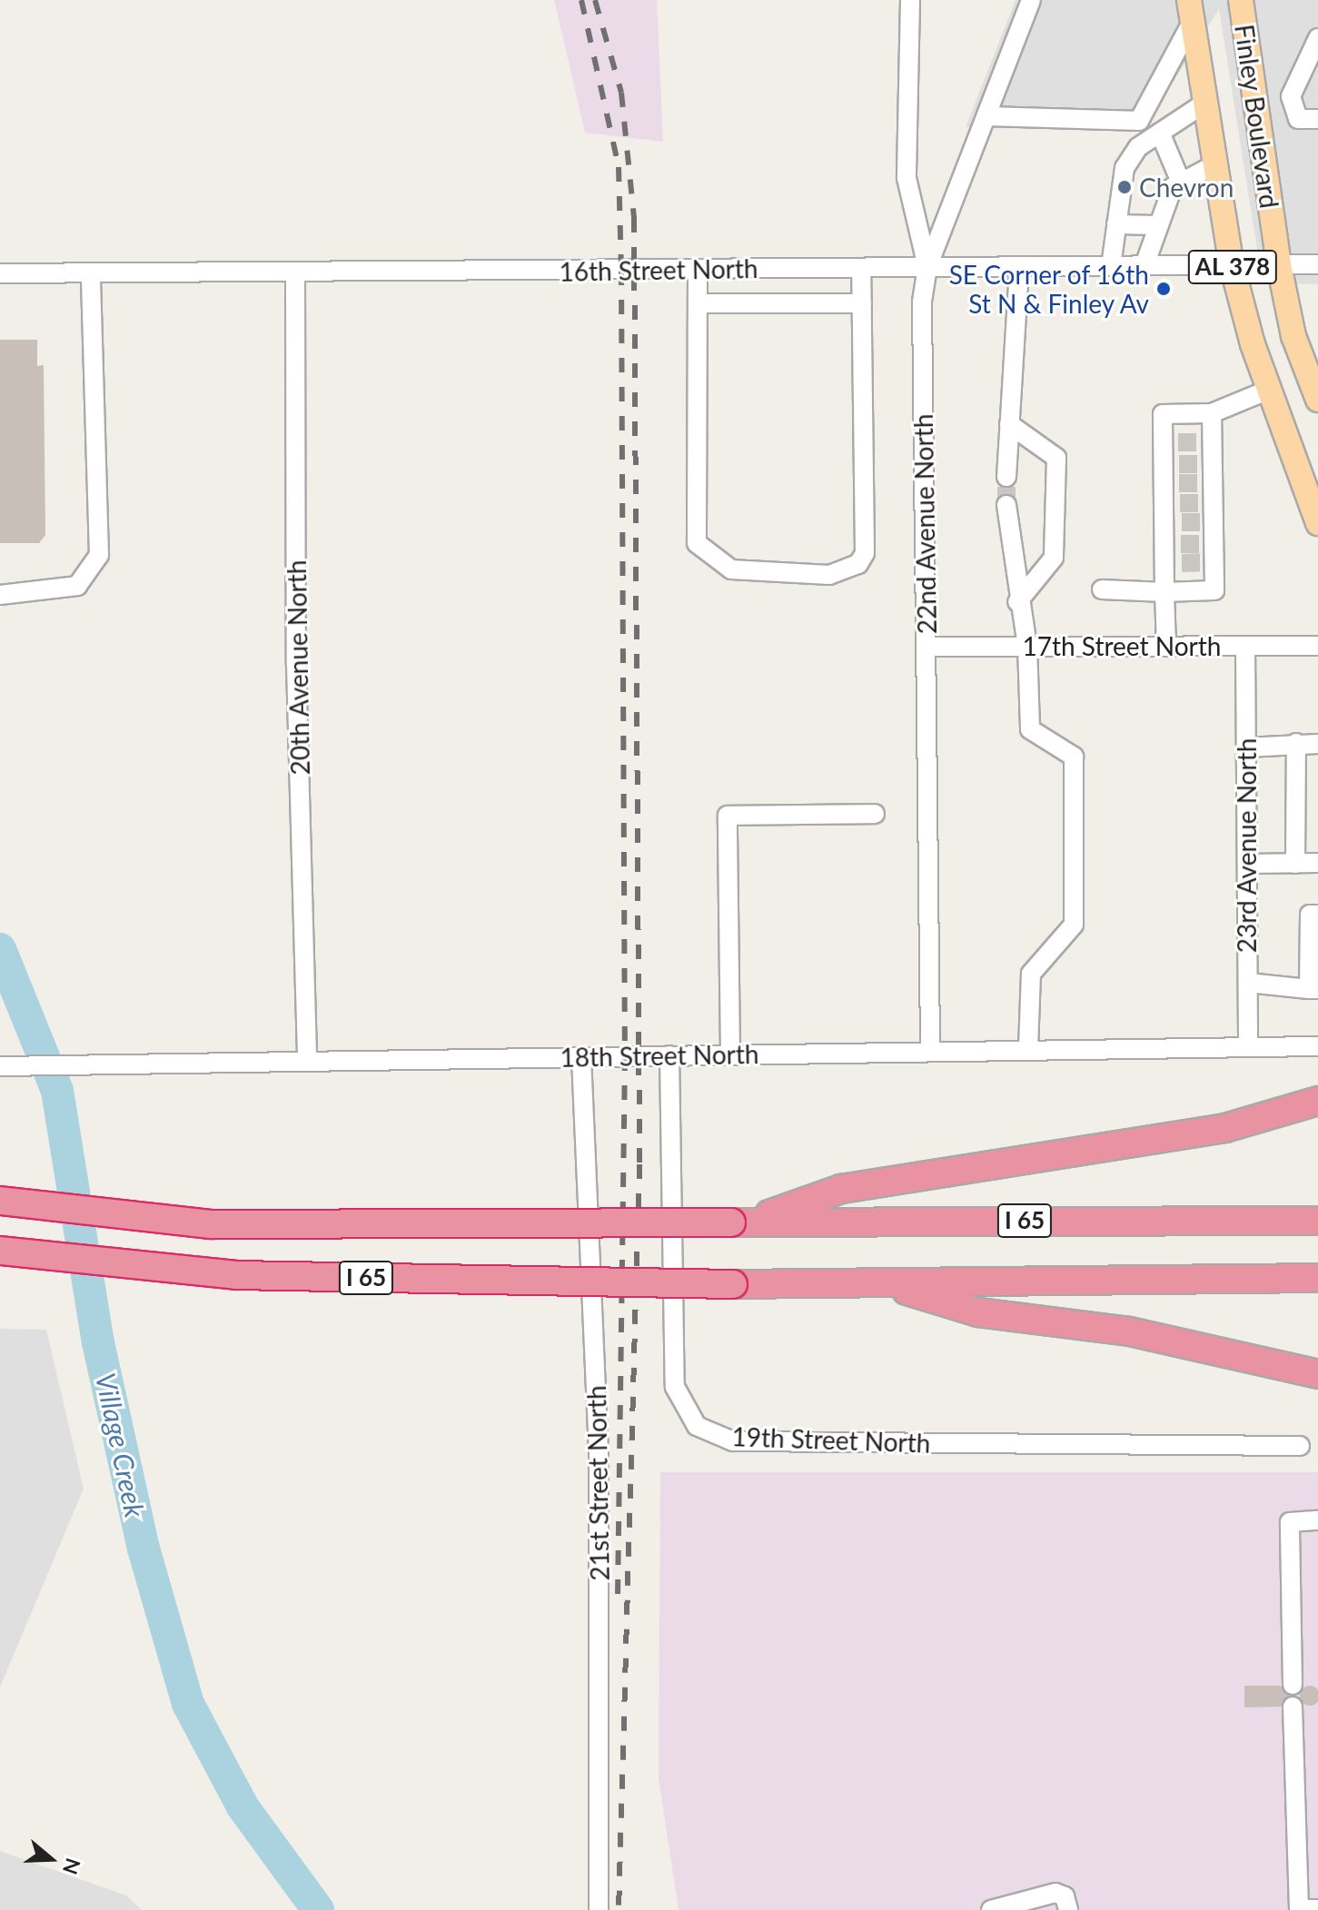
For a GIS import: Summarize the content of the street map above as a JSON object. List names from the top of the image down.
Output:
{
  "streets": {
    "highway": ["I 65"],
    "main road": ["Finley Boulevard", "AL 378"],
    "street": [
      "16th Street North",
      "22nd Avenue North",
      "17th Street North",
      "20th Avenue North",
      "23rd Avenue North",
      "18th Street North",
      "19th Street North",
      "21st Street North"
    ]
  },
  "crossings": [
    ["Finley Boulevard", "16th Street North"],
    ["16th Street North", "22nd Avenue North"],
    ["16th Street North", "20th Avenue North"],
    ["22nd Avenue North", "17th Street North"],
    ["22nd Avenue North", "18th Street North"],
    ["17th Street North", "23rd Avenue North"],
    ["20th Avenue North", "18th Street North"],
    ["23rd Avenue North", "18th Street North"],
    ["18th Street North", "19th Street North"],
    ["18th Street North", "21st Street North"]
  ],
  "water": ["Village Creek"],
  "places": ["Chevron", "SE Corner of 16th St N & Finley Av"],
  "north": "right"
}
